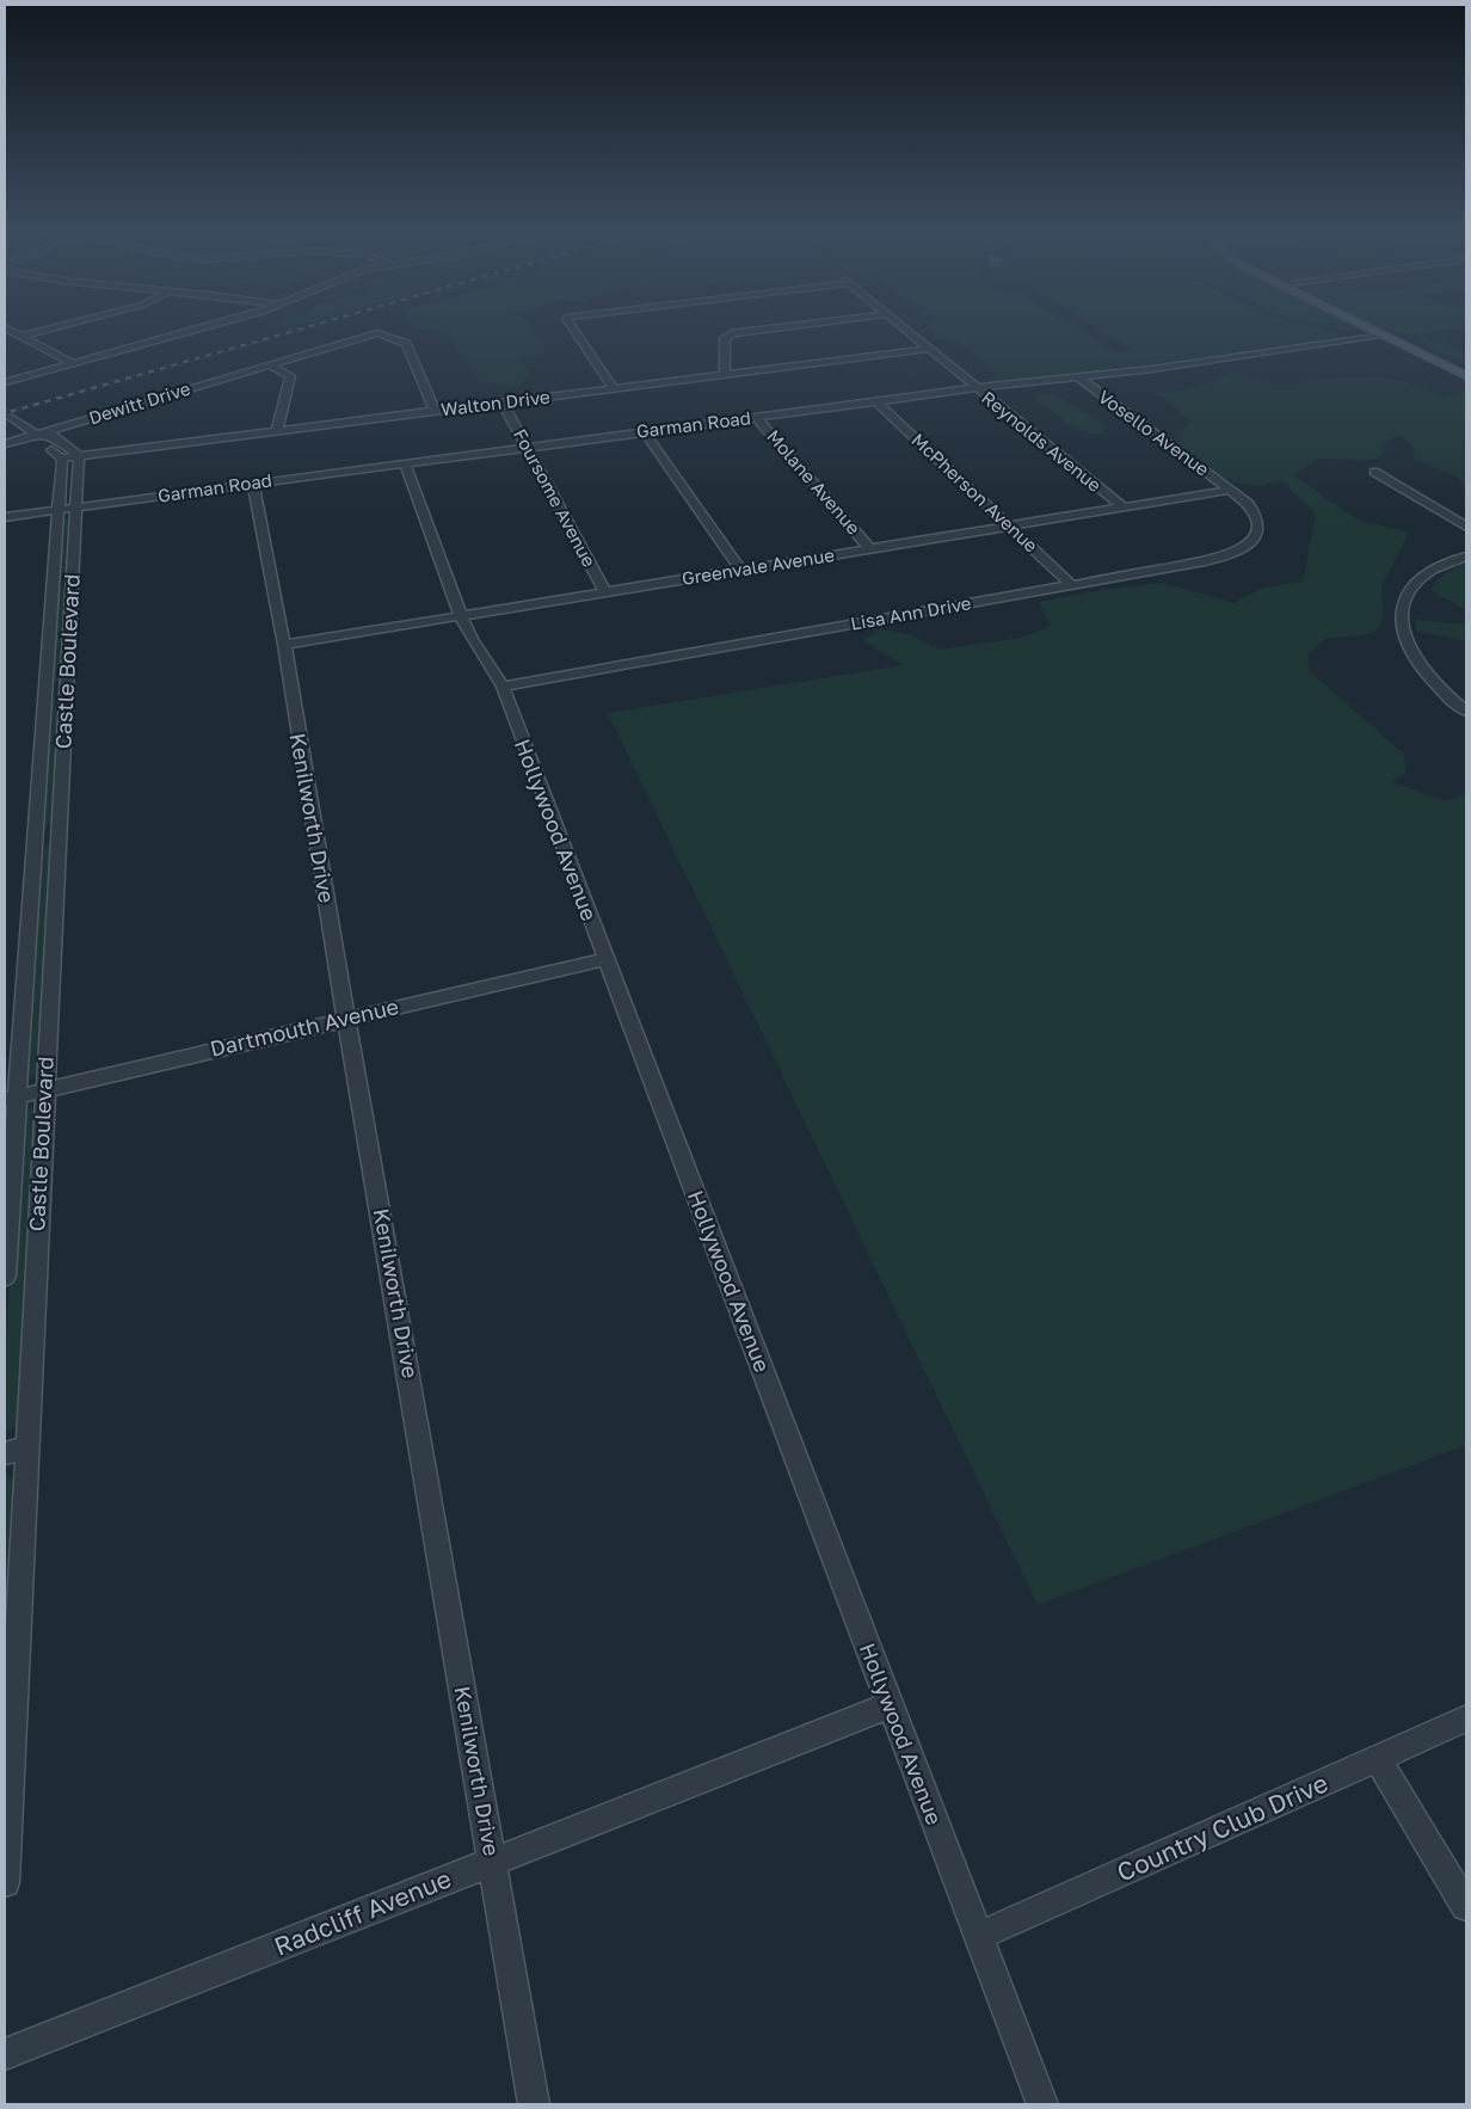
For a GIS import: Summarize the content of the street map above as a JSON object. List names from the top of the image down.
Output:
{
  "streets": {
    "street": [
      "Dewitt Drive",
      "Walton Drive",
      "Garman Road",
      "Vosello Avenue",
      "Reynolds Avenue",
      "Molane Avenue",
      "McPherson Avenue",
      "Foursome Avenue",
      "Greenvale Avenue",
      "Lisa Ann Drive",
      "Castle Boulevard",
      "Kenilworth Drive",
      "Hollywood Avenue",
      "Dartmouth Avenue",
      "Country Club Drive",
      "Radcliff Avenue"
    ]
  },
  "crossings": [
    ["Dewitt Drive", "Walton Drive"],
    ["Walton Drive", "Reynolds Avenue"],
    ["Walton Drive", "Foursome Avenue"],
    ["Walton Drive", "Castle Boulevard"],
    ["Garman Road", "Vosello Avenue"],
    ["Garman Road", "Reynolds Avenue"],
    ["Garman Road", "Molane Avenue"],
    ["Garman Road", "McPherson Avenue"],
    ["Garman Road", "Foursome Avenue"],
    ["Garman Road", "Castle Boulevard"],
    ["Garman Road", "Kenilworth Drive"],
    ["Garman Road", "Hollywood Avenue"],
    ["Vosello Avenue", "Greenvale Avenue"],
    ["Vosello Avenue", "Lisa Ann Drive"],
    ["Reynolds Avenue", "Greenvale Avenue"],
    ["Molane Avenue", "Greenvale Avenue"],
    ["McPherson Avenue", "Greenvale Avenue"],
    ["McPherson Avenue", "Lisa Ann Drive"],
    ["Foursome Avenue", "Greenvale Avenue"],
    ["Greenvale Avenue", "Lisa Ann Drive"],
    ["Greenvale Avenue", "Kenilworth Drive"],
    ["Greenvale Avenue", "Hollywood Avenue"],
    ["Lisa Ann Drive", "Hollywood Avenue"],
    ["Castle Boulevard", "Dartmouth Avenue"],
    ["Kenilworth Drive", "Dartmouth Avenue"],
    ["Kenilworth Drive", "Radcliff Avenue"],
    ["Hollywood Avenue", "Dartmouth Avenue"],
    ["Hollywood Avenue", "Country Club Drive"],
    ["Hollywood Avenue", "Radcliff Avenue"]
  ]
}
